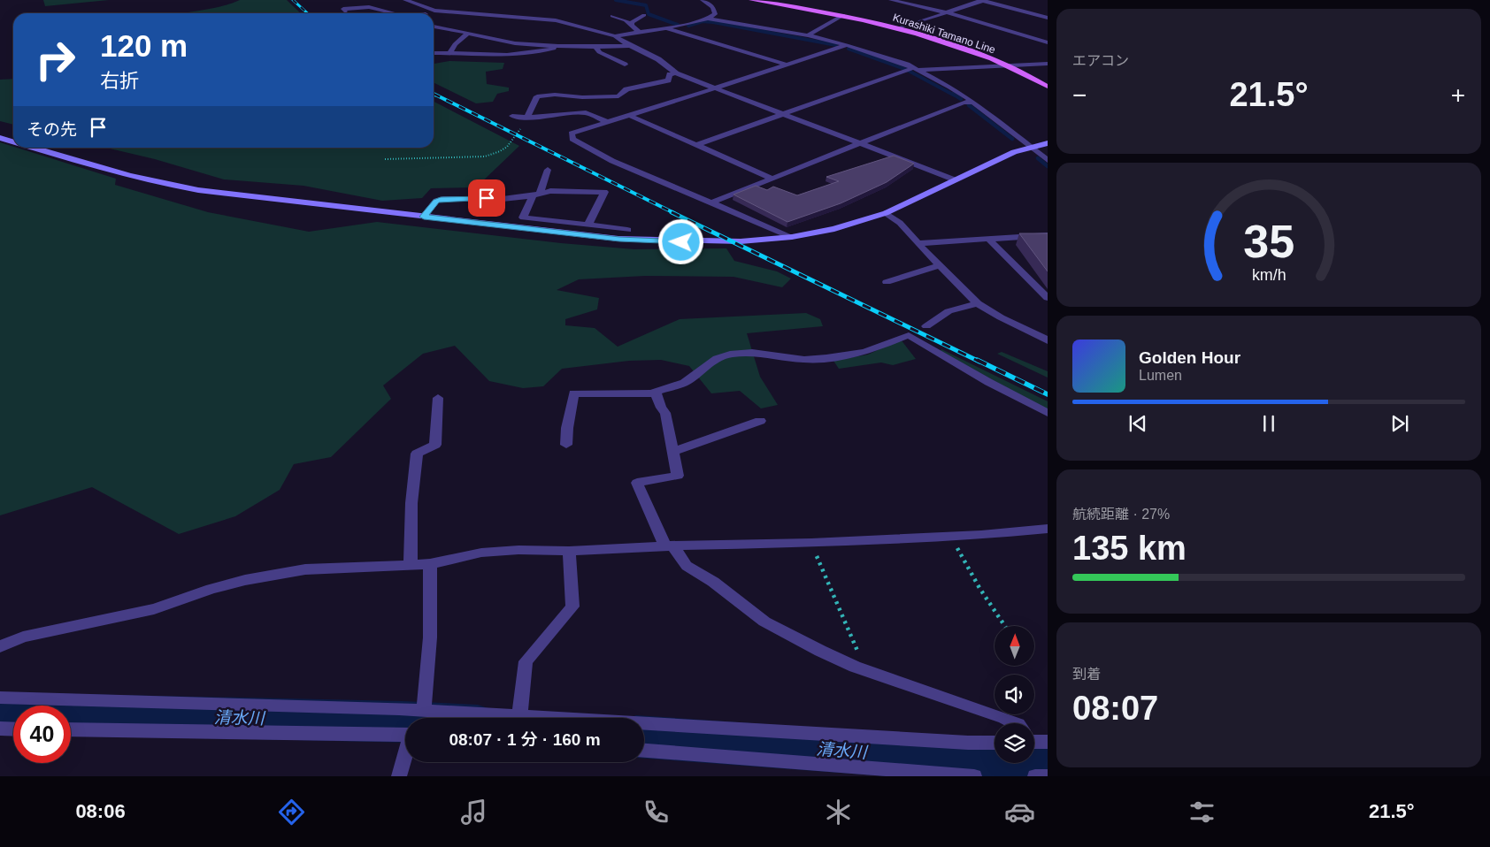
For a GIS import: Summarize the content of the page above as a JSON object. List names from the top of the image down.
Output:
{
  "streets": {
    "main road": ["Kurashiki Tamano Line"]
  },
  "water": ["清水川"],
  "north": "top",
  "page": {
    "tile": [
      "エアコン",
      ["航続距離 · 27%", "135 km"],
      ["到着", "08:07"]
    ],
    "turn": ["120 m", "右折"],
    "heat": ["−", "21.5°", "+"],
    "then": "その先",
    "song": ["Golden Hour", "Lumen"],
    "limit": "40",
    "trip": "08:07 · 1 分 · 160 m",
    "tabs": ["08:06", "21.5°"],
    "gauge": ["35", "km/h"]
  }
}
